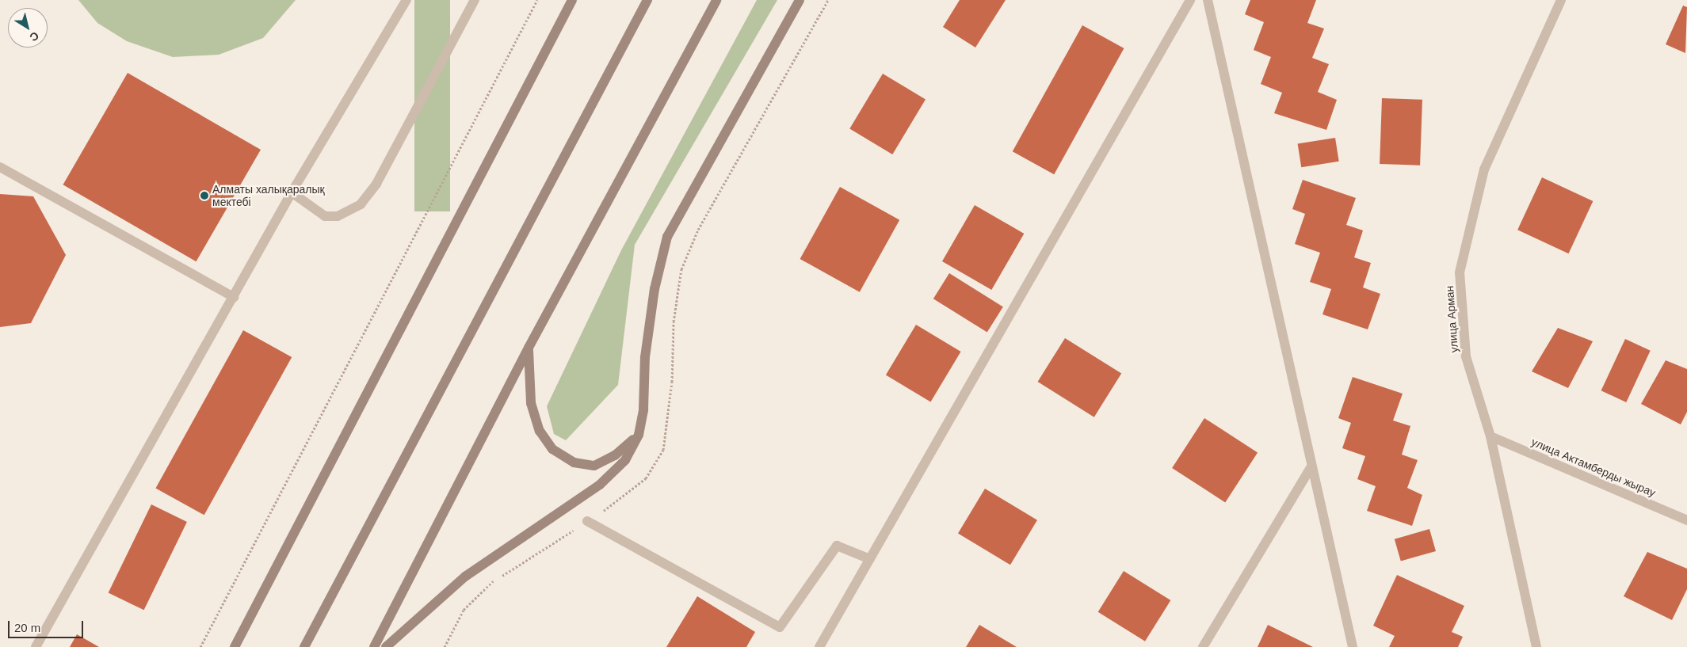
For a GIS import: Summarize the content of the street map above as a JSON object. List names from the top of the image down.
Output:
{
  "streets": {
    "street": ["улица Арман", "улица Актамберды жырау"]
  },
  "crossings": [
    ["улица Арман", "улица Актамберды жырау"]
  ],
  "places": ["Алматы халықаралық мектебі"],
  "scale_bar": "20 m",
  "north": "bottom right"
}
